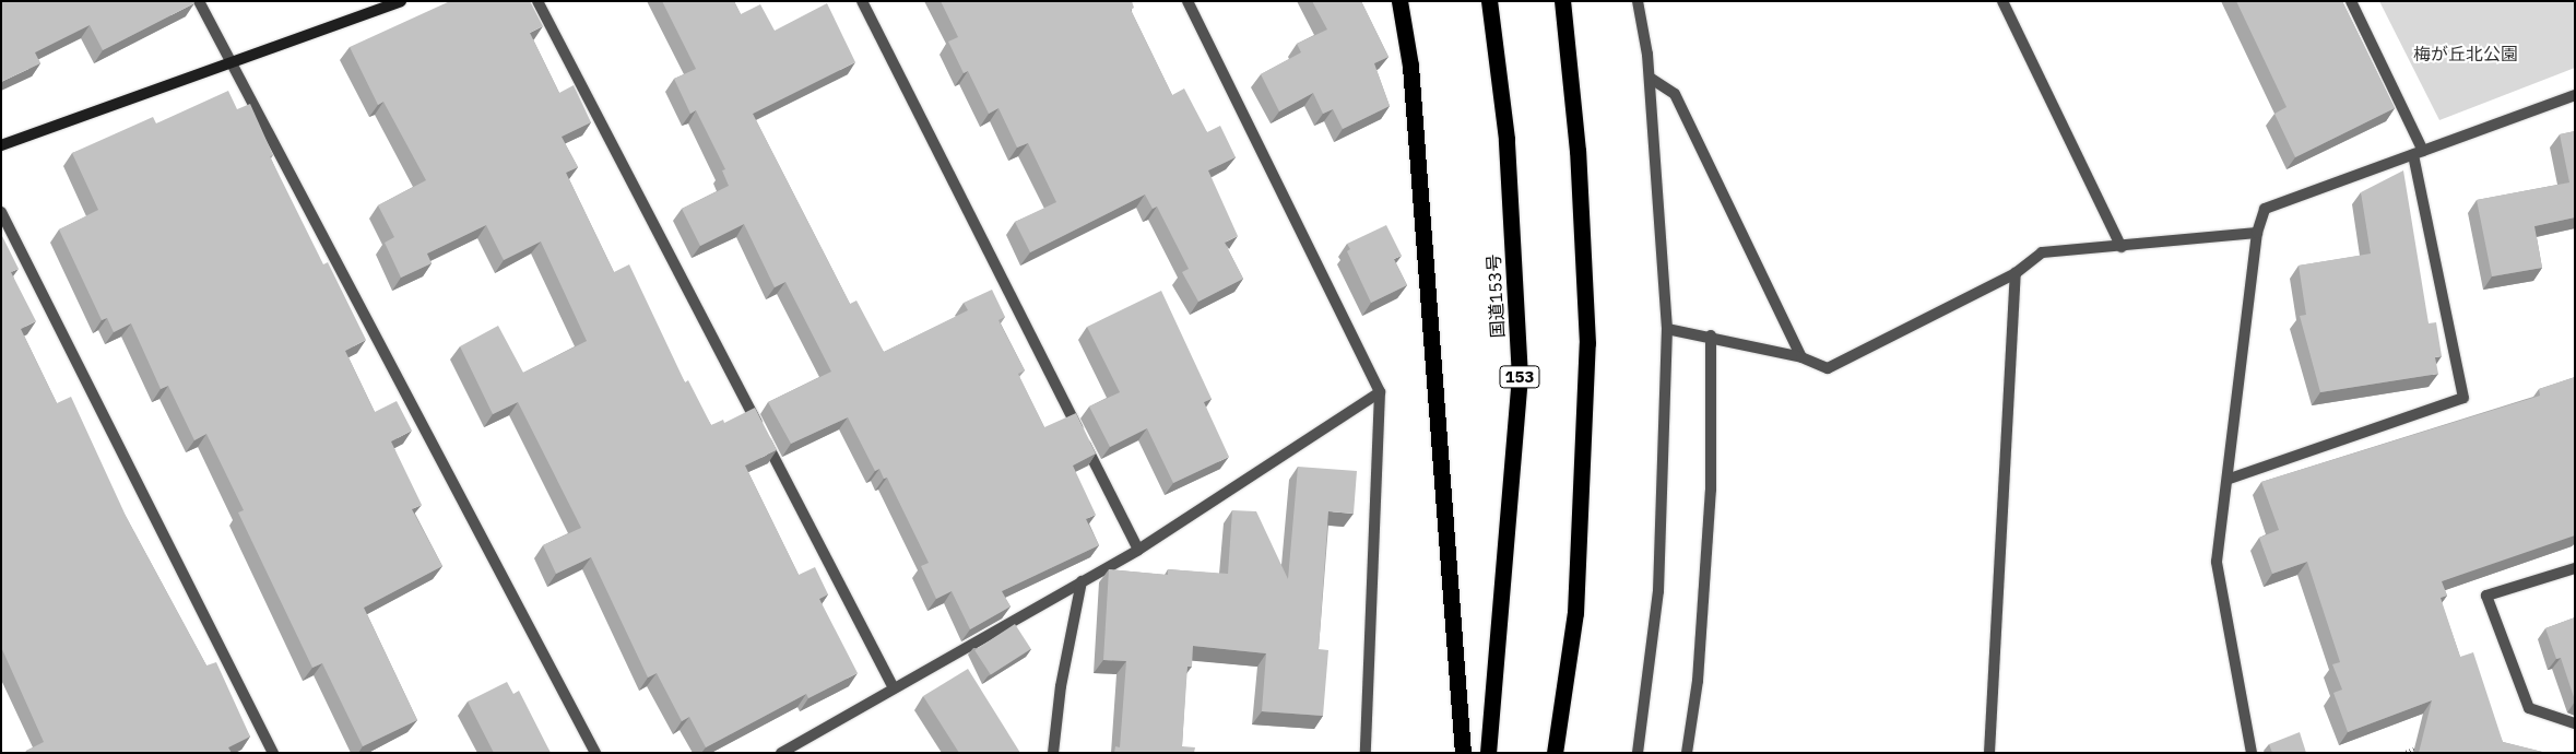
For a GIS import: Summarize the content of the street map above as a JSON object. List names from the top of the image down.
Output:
{
  "streets": {
    "highway": ["国道153号", "153"]
  },
  "parks": ["梅が丘北公園"]
}
